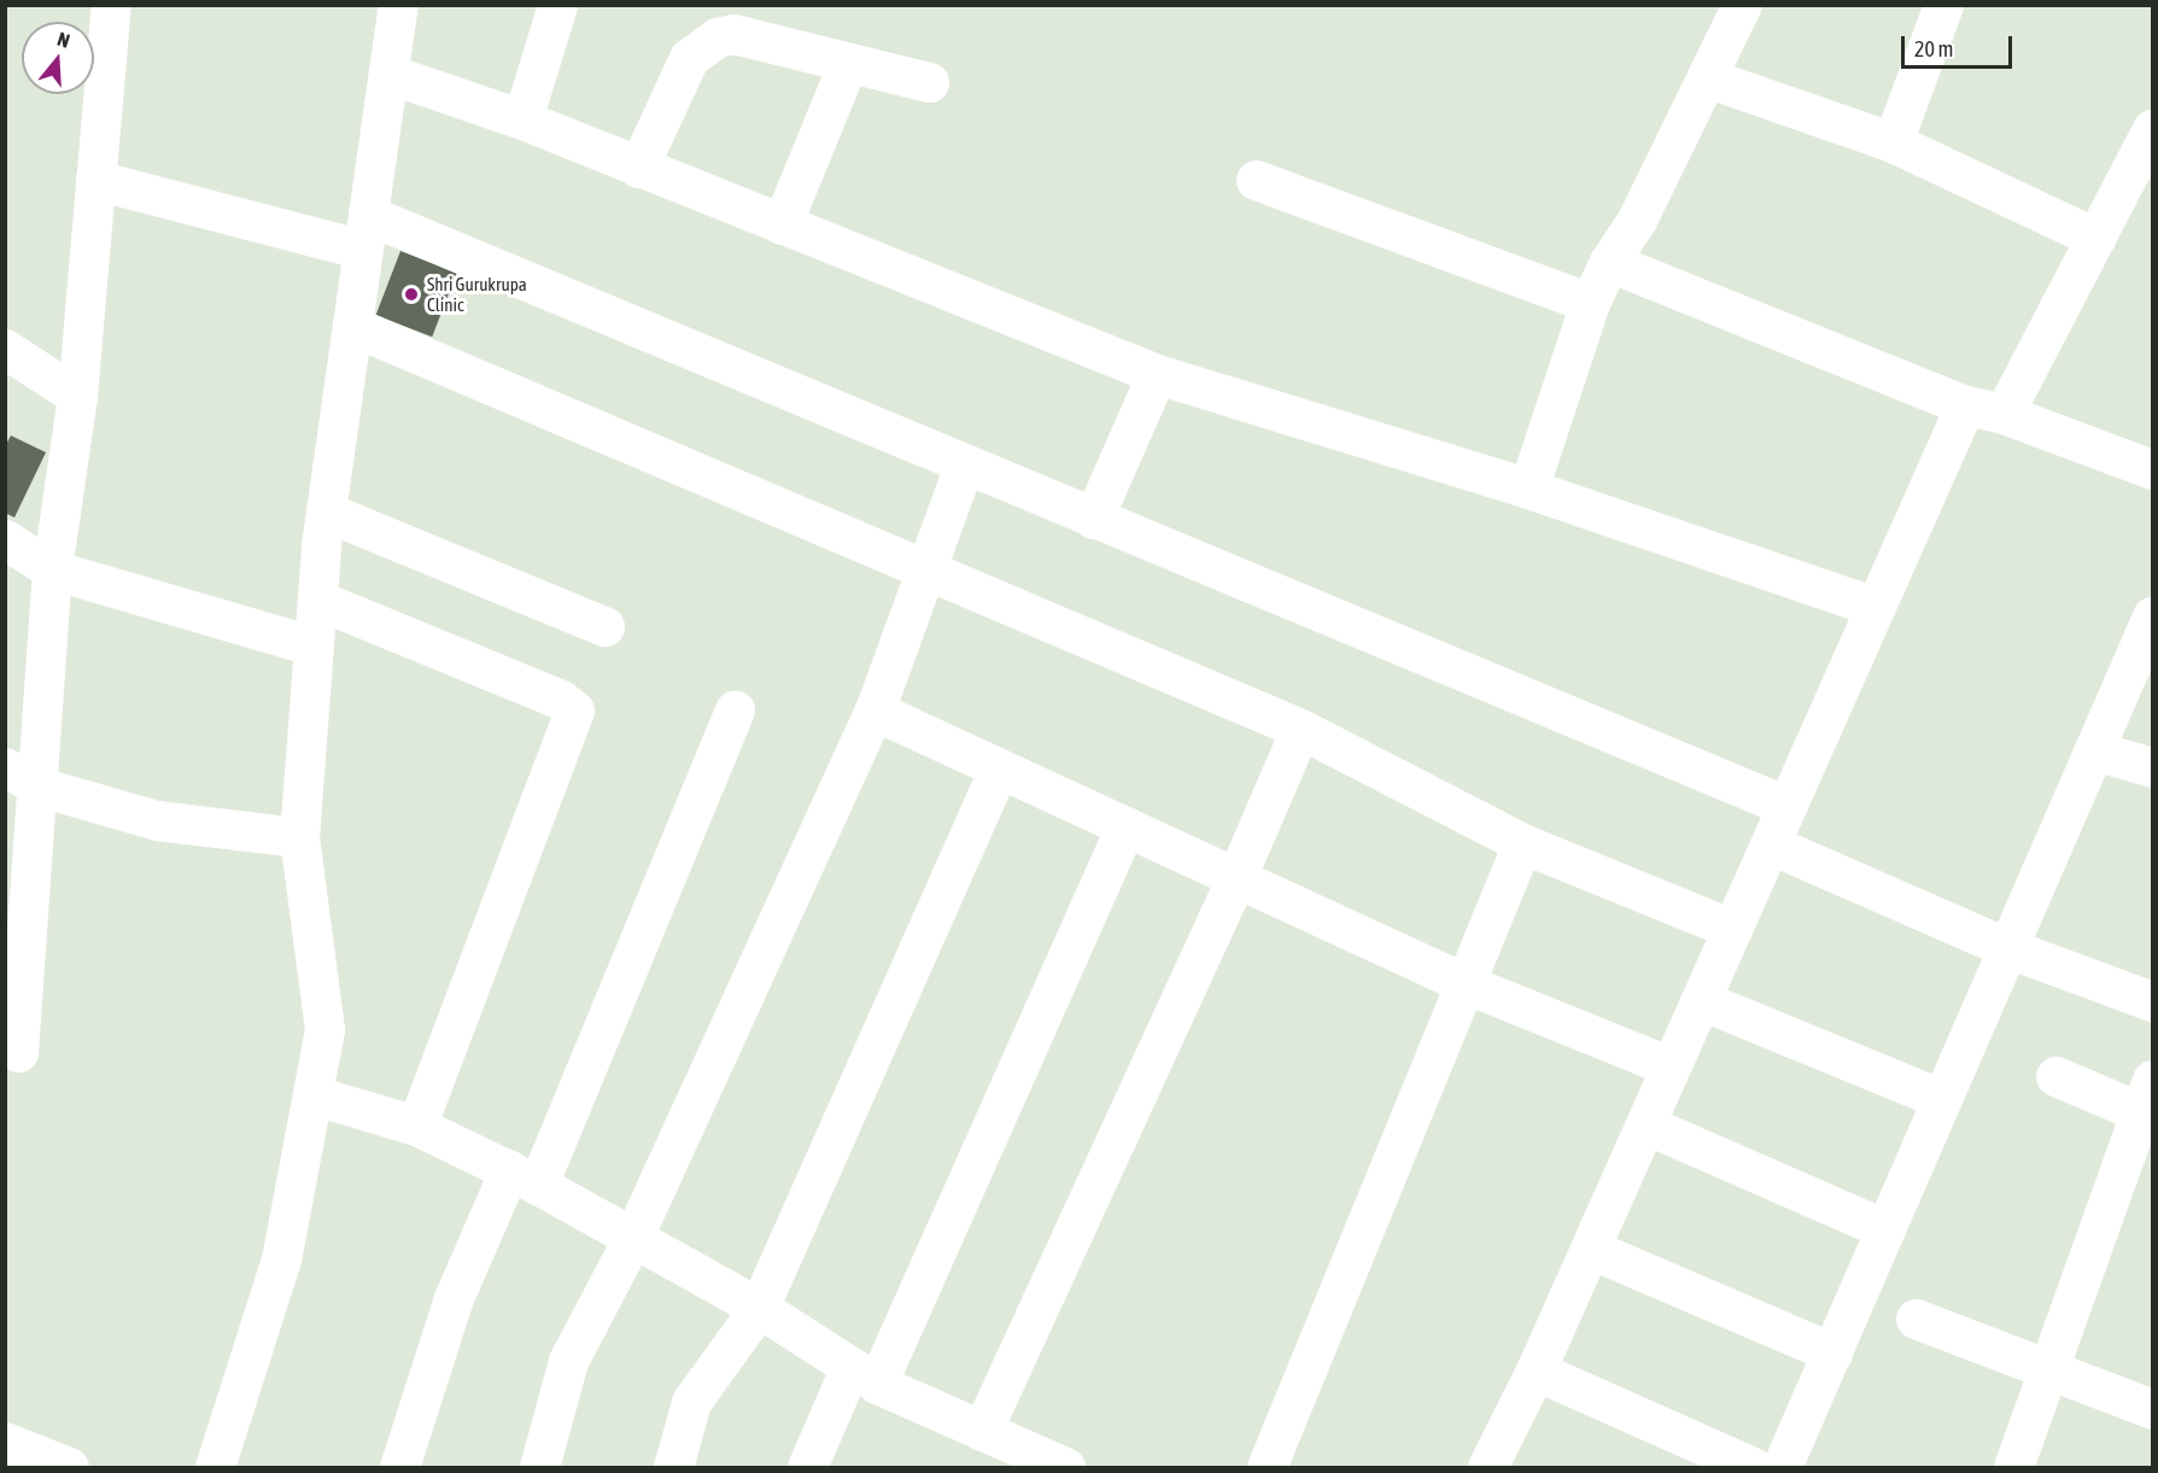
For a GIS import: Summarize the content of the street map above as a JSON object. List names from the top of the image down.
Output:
{
  "places": ["Shri Gurukrupa Clinic"],
  "scale_bar": "20 m",
  "north": "top"
}
